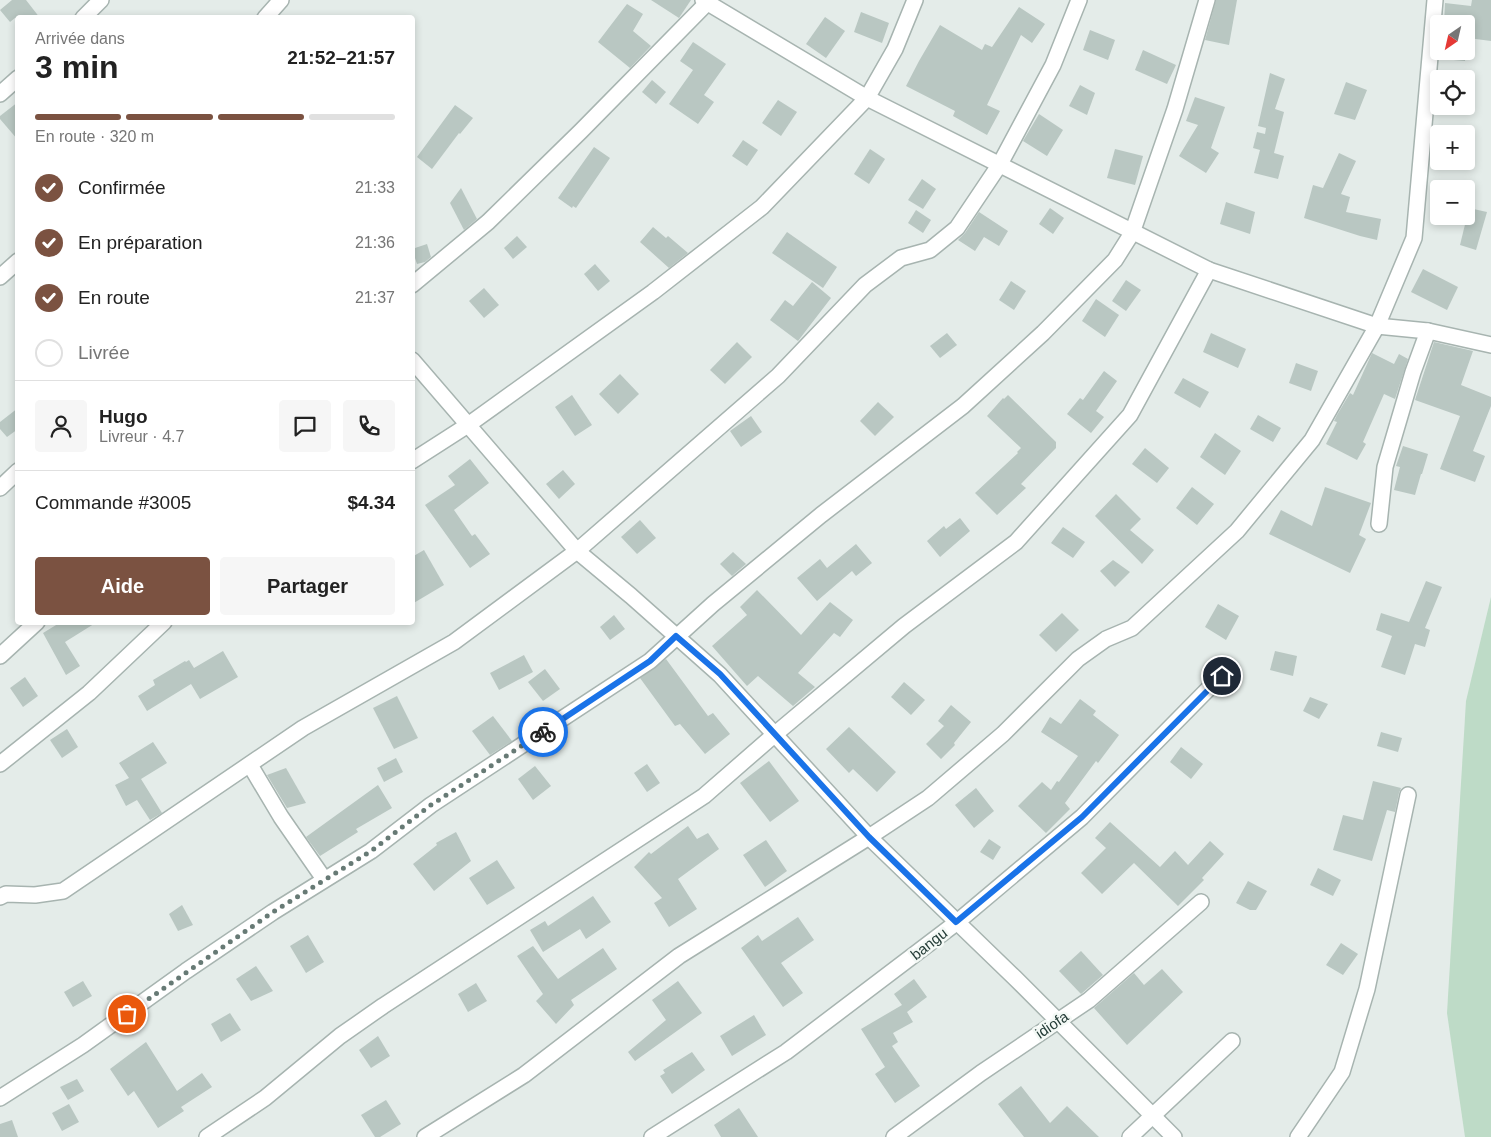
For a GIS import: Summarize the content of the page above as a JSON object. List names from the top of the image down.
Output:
{
  "streets": {
    "street": ["bangu", "idiofa"]
  },
  "north": "bottom left",
  "page": {
    "map_buttons": ["+", "−"],
    "heading": ["3 min", "Arrivée dans", "21:52–21:57"],
    "panel": [
      "Hugo",
      "Livreur · 4.7",
      "Commande #3005",
      "$4.34"
    ],
    "bar": "En route · 320 m",
    "list": [
      ["Confirmée", "21:33"],
      ["En préparation", "21:36"],
      ["En route", "21:37"],
      "Livrée"
    ],
    "buttons": ["Aide", "Partager"]
  }
}
